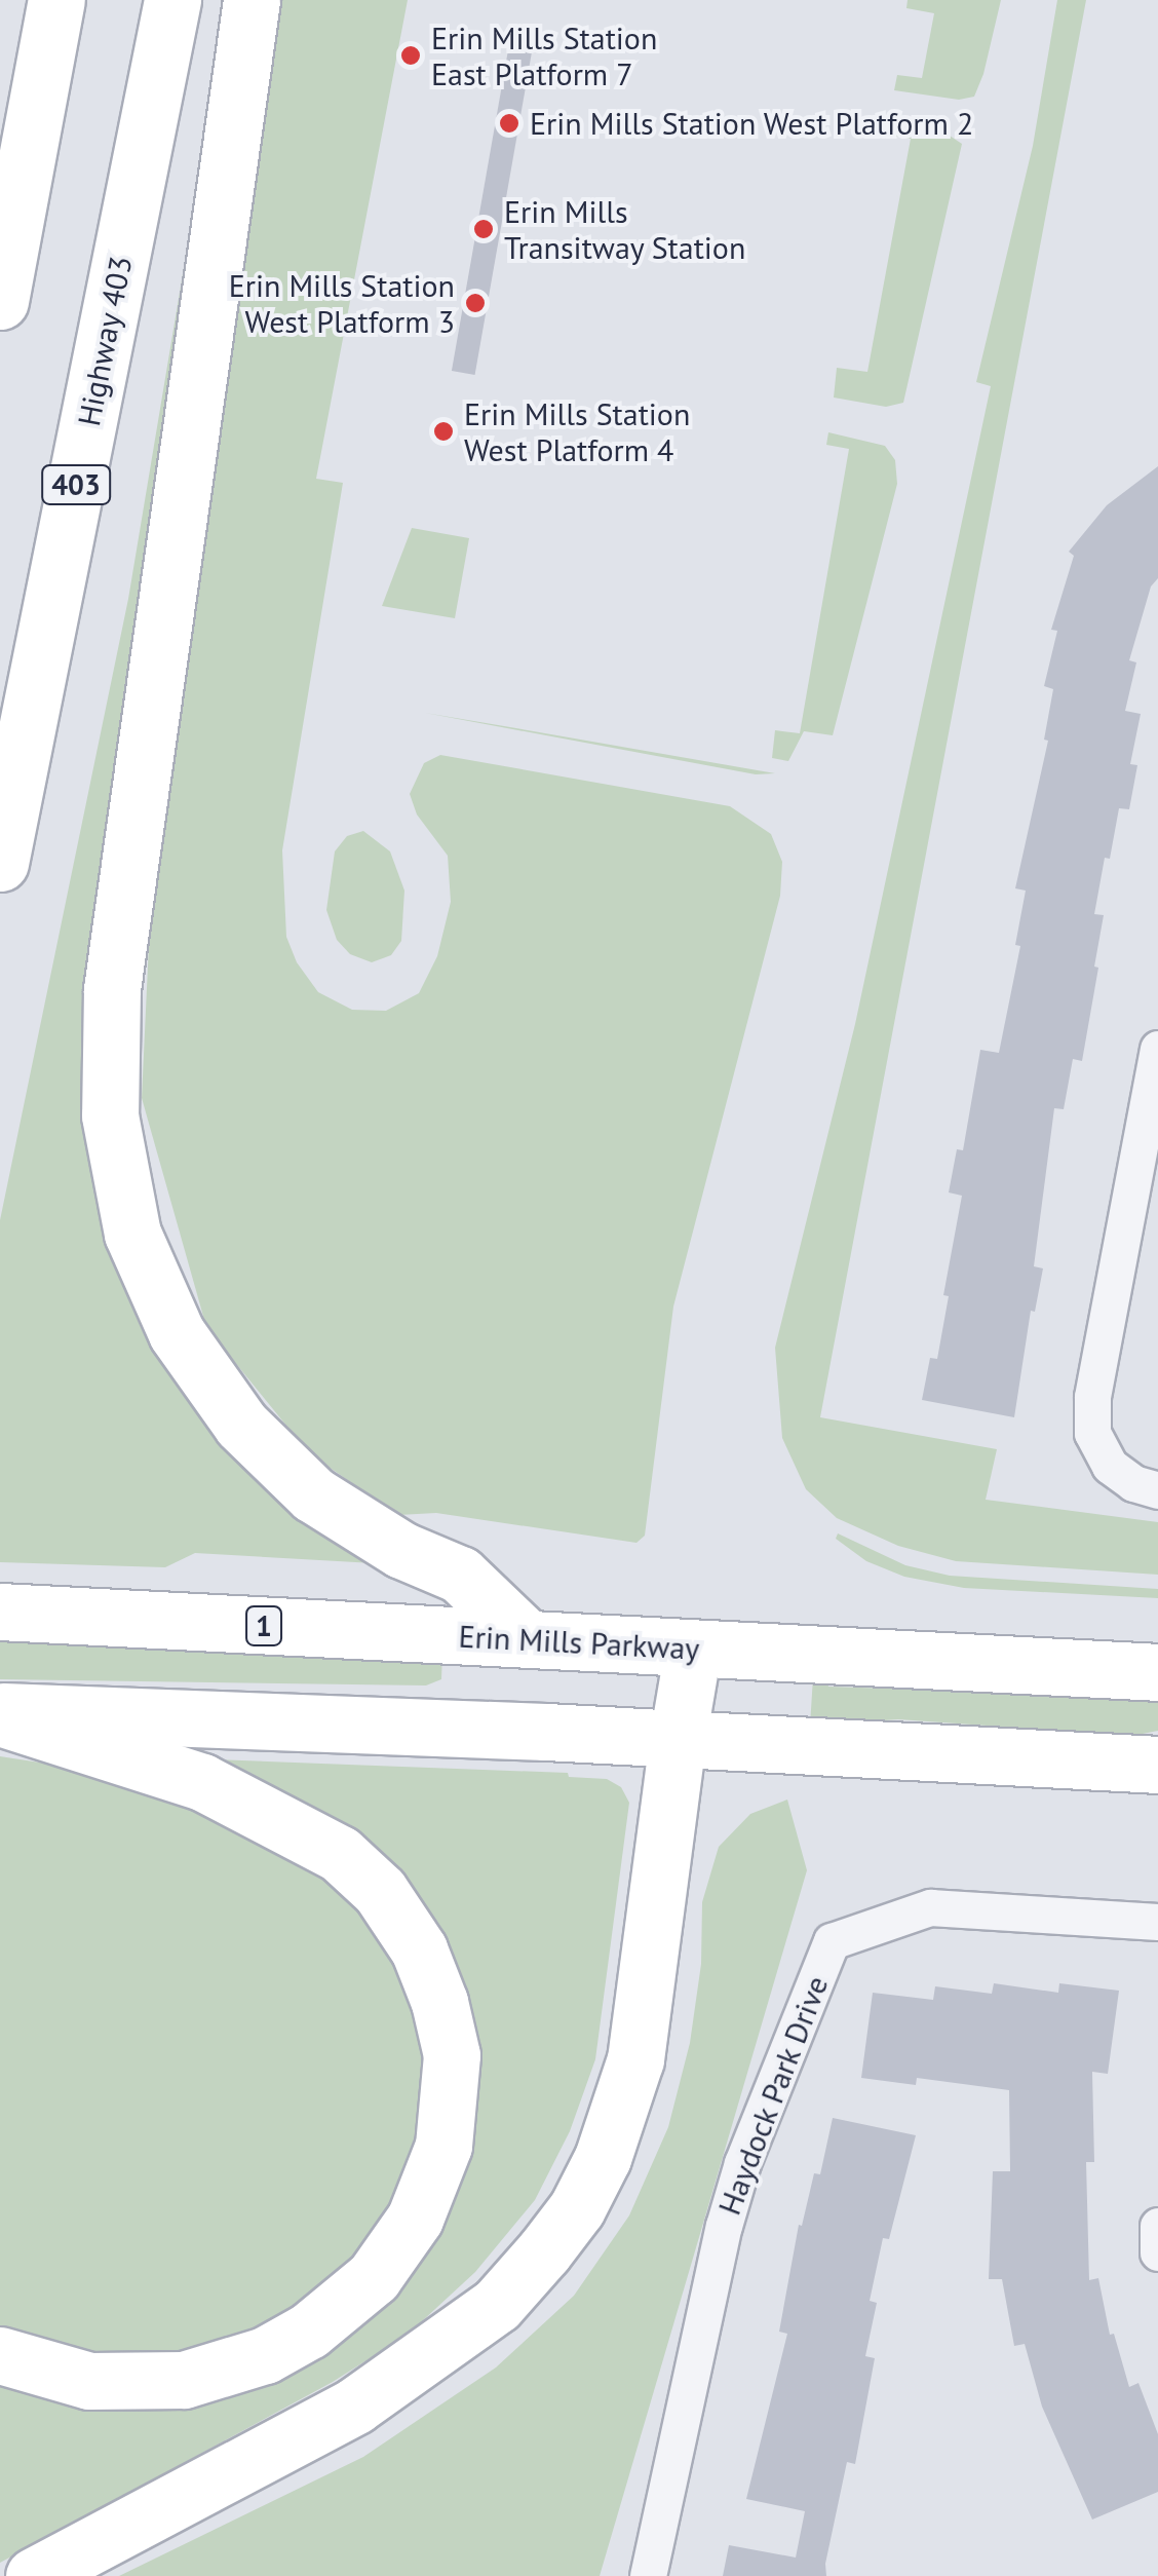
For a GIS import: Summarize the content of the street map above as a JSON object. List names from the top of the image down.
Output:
{
  "streets": {
    "main road": [
      "Highway 403",
      "403",
      "1",
      "Erin Mills Parkway"
    ],
    "street": ["Haydock Park Drive"]
  },
  "places": [
    "Erin Mills Station East Platform 7",
    "Erin Mills Station West Platform 2",
    "Erin Mills Transitway Station",
    "Erin Mills Station West Platform 3",
    "Erin Mills Station West Platform 4"
  ]
}
